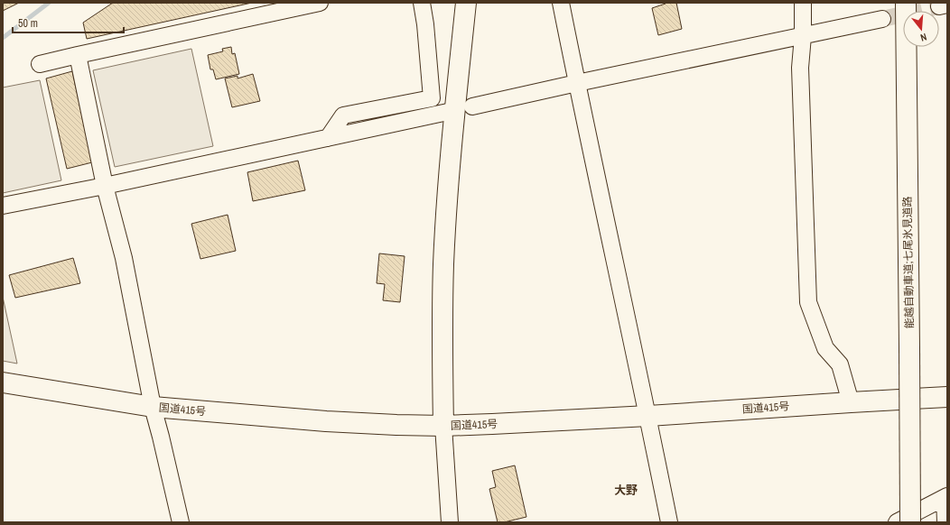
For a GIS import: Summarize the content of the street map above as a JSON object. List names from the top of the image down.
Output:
{
  "streets": {
    "highway": ["能越自動車道;七尾氷見道路", "国道415号"]
  },
  "districts": ["大野"],
  "scale_bar": "50 m",
  "north": "bottom"
}
